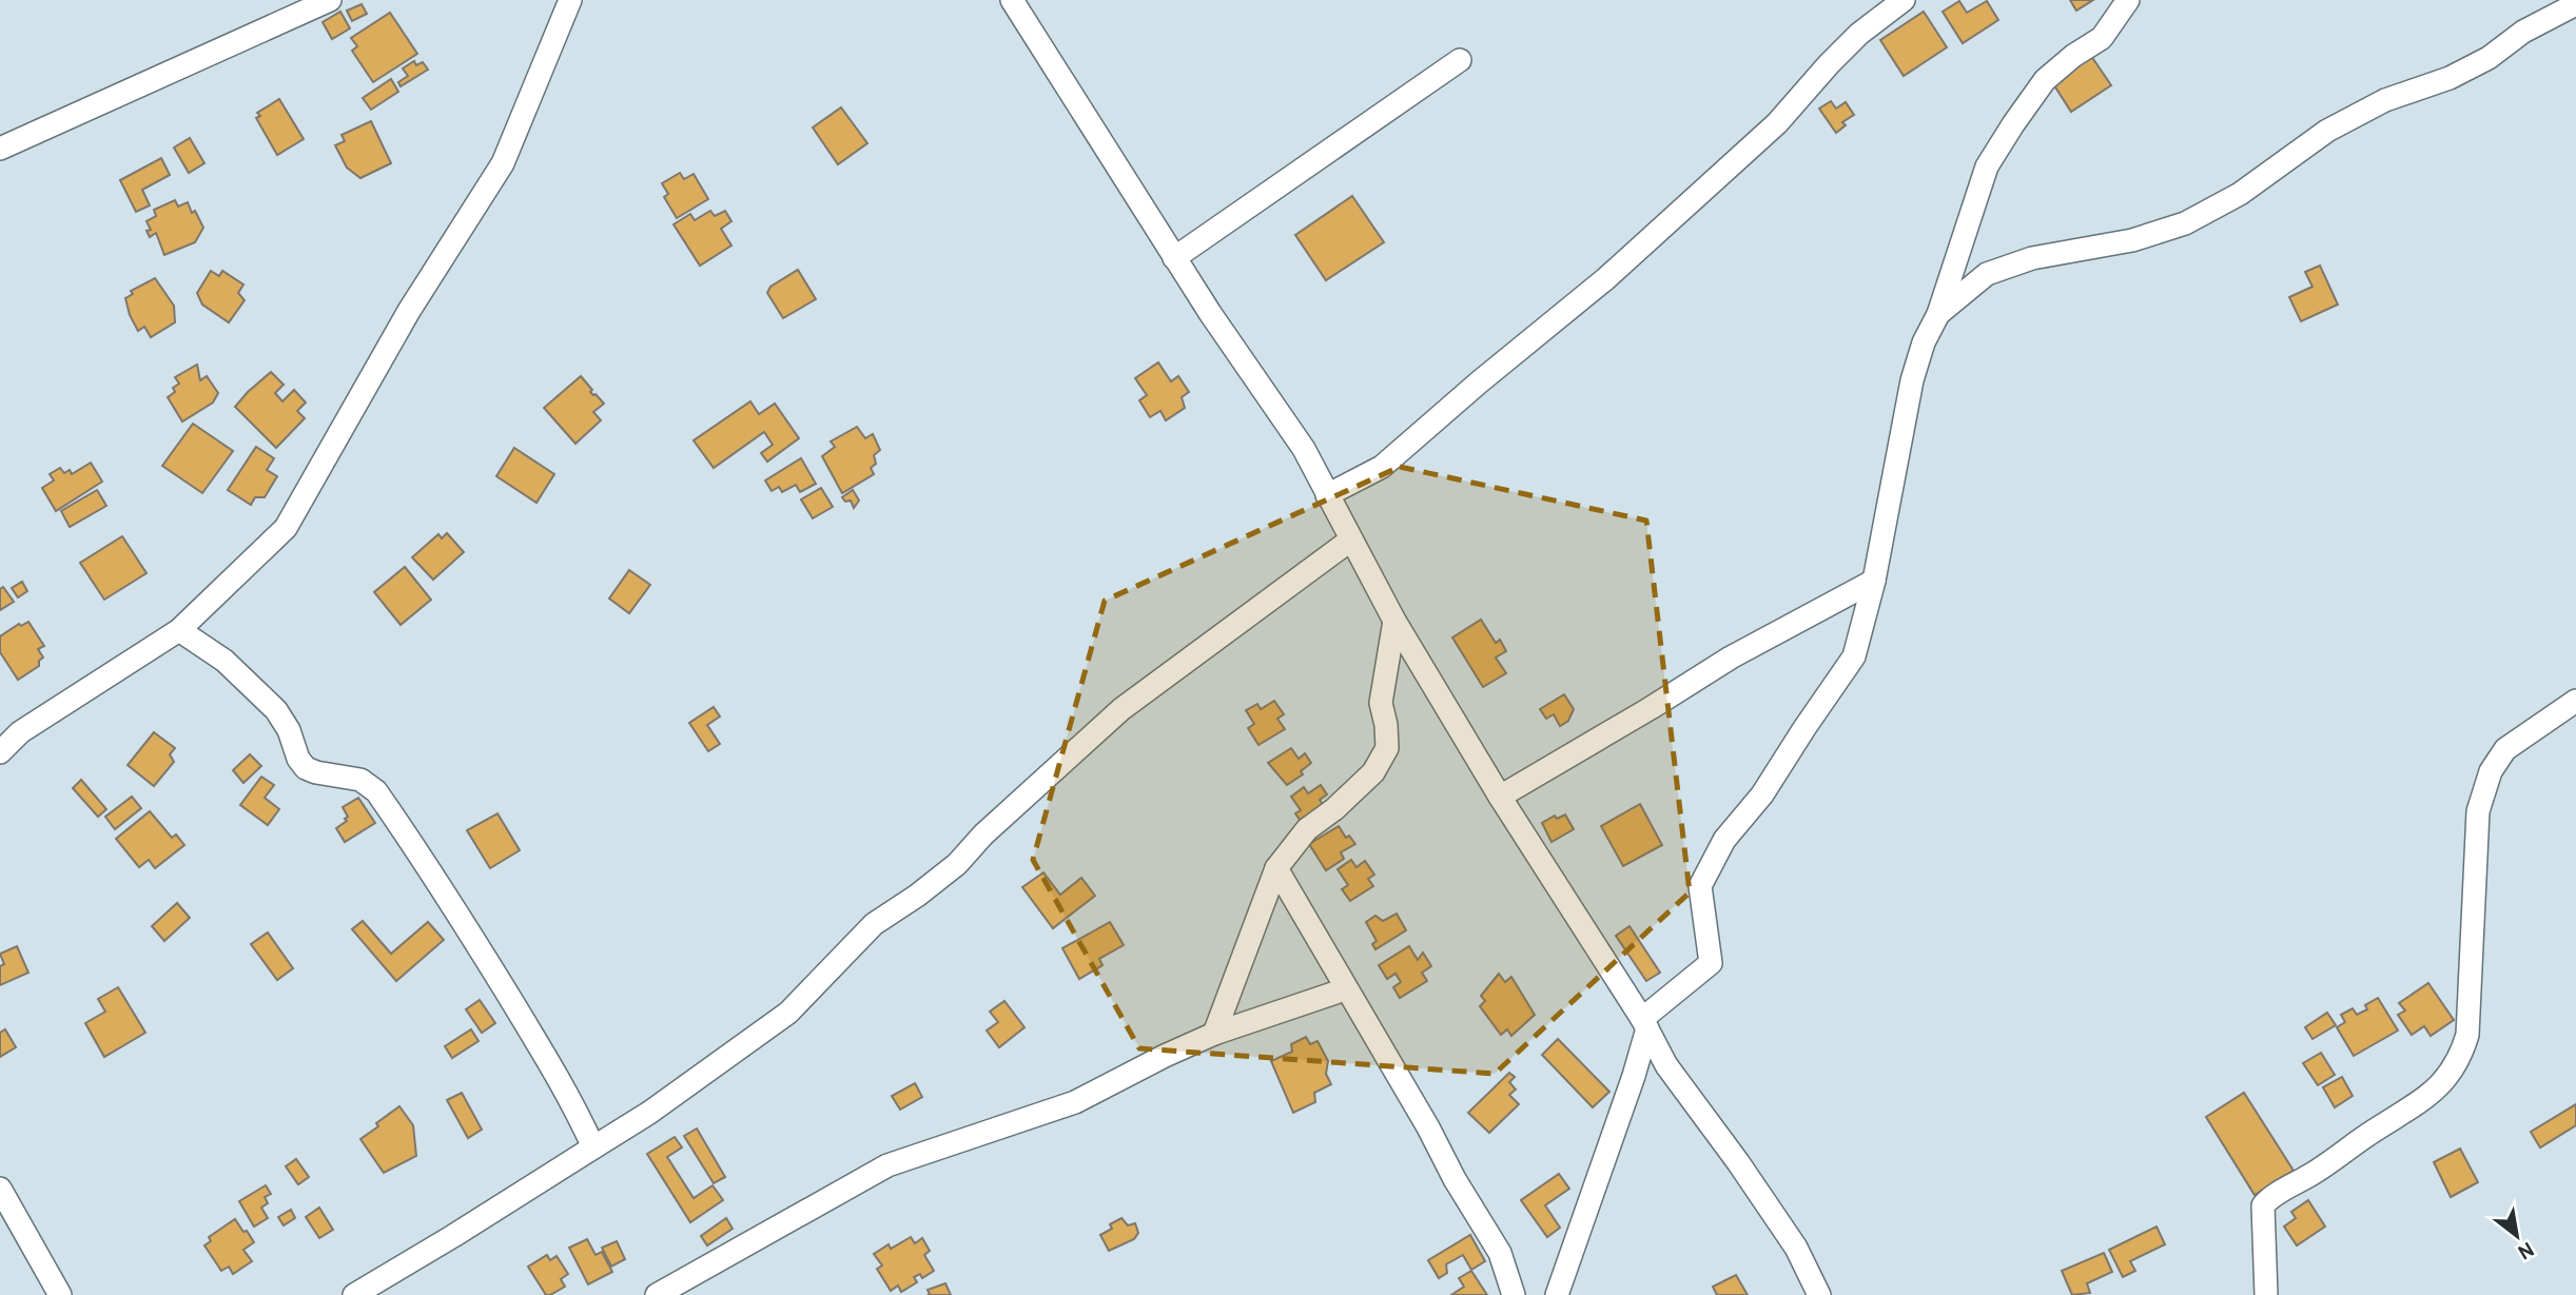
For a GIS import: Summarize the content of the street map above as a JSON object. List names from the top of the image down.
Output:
{
  "north": "bottom right"
}
